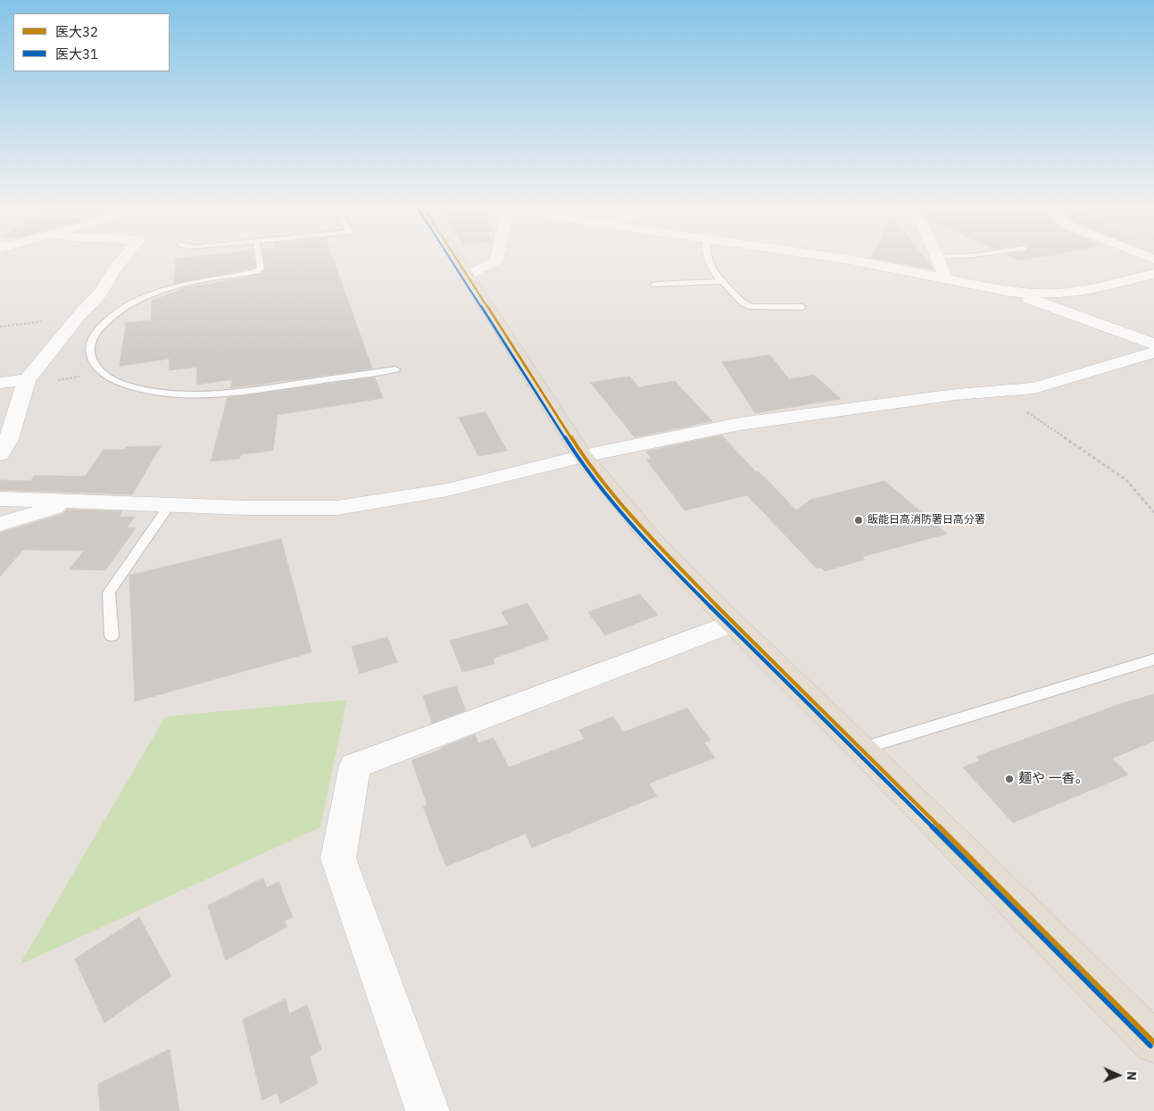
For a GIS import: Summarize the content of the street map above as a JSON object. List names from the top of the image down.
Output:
{
  "places": ["飯能日高消防署日高分署", "麺や 一香。"],
  "lines": ["transit line 医大32", "transit line 医大31"],
  "legend": ["医大32", "医大31"],
  "north": "right"
}
